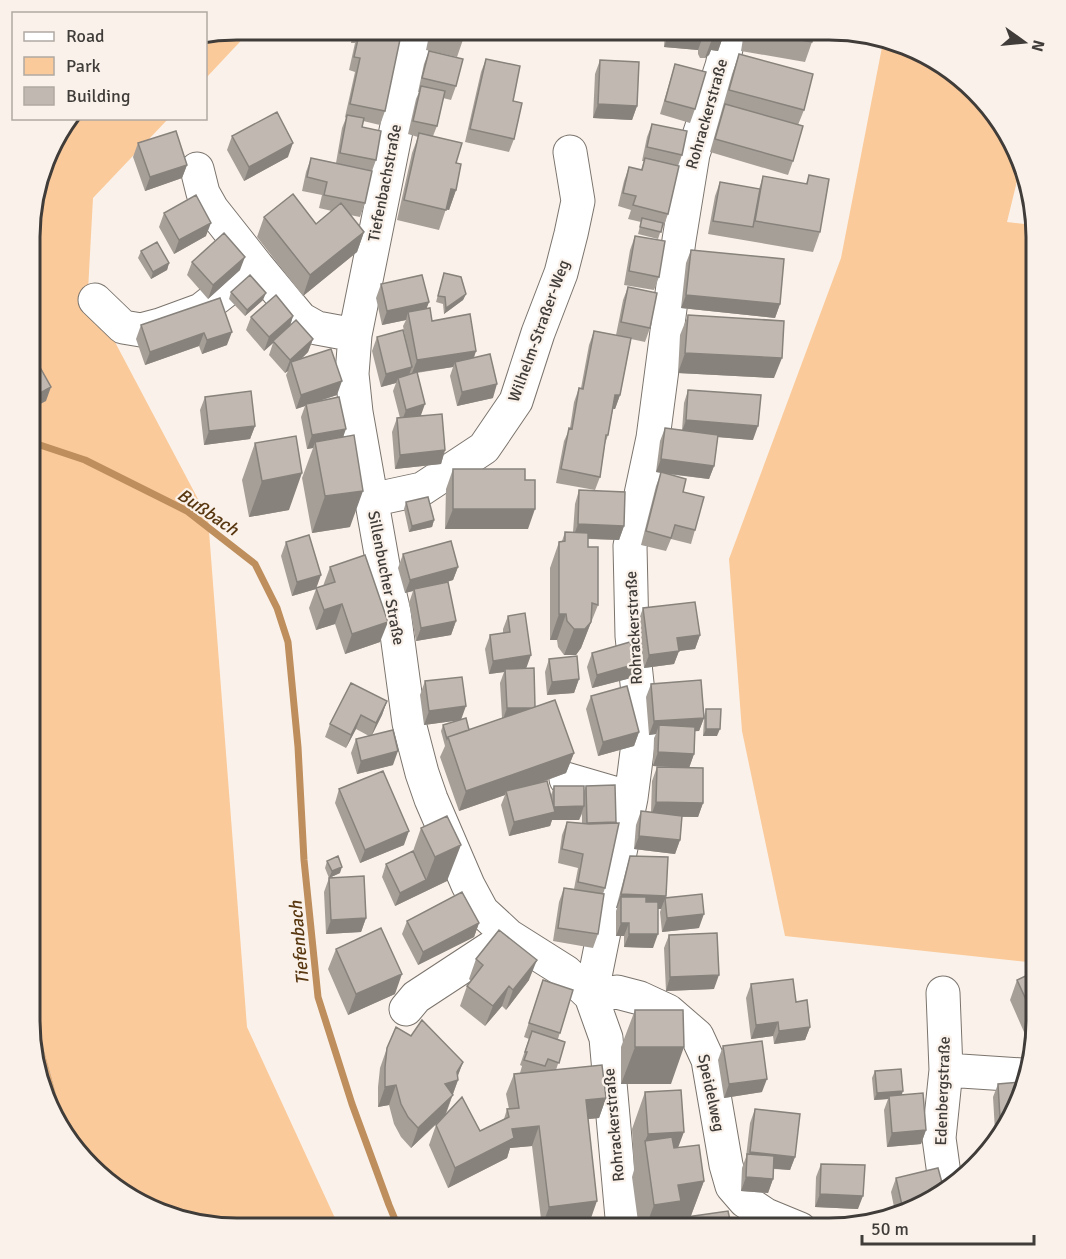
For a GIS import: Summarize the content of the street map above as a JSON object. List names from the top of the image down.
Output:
{
  "streets": {
    "street": [
      "Rohrackerstraße",
      "Tiefenbachstraße",
      "Wilhelm-Straßer-Weg",
      "Sillenbucher Straße",
      "Edenbergstraße",
      "Speidelweg"
    ]
  },
  "crossings": [
    ["Rohrackerstraße", "Sillenbucher Straße"],
    ["Rohrackerstraße", "Speidelweg"],
    ["Tiefenbachstraße", "Sillenbucher Straße"],
    ["Wilhelm-Straßer-Weg", "Sillenbucher Straße"],
    ["Sillenbucher Straße", "Speidelweg"]
  ],
  "water": ["Bußbach", "Tiefenbach"],
  "legend": ["Road", "Park", "Building"],
  "scale_bar": "50 m",
  "north": "right"
}
